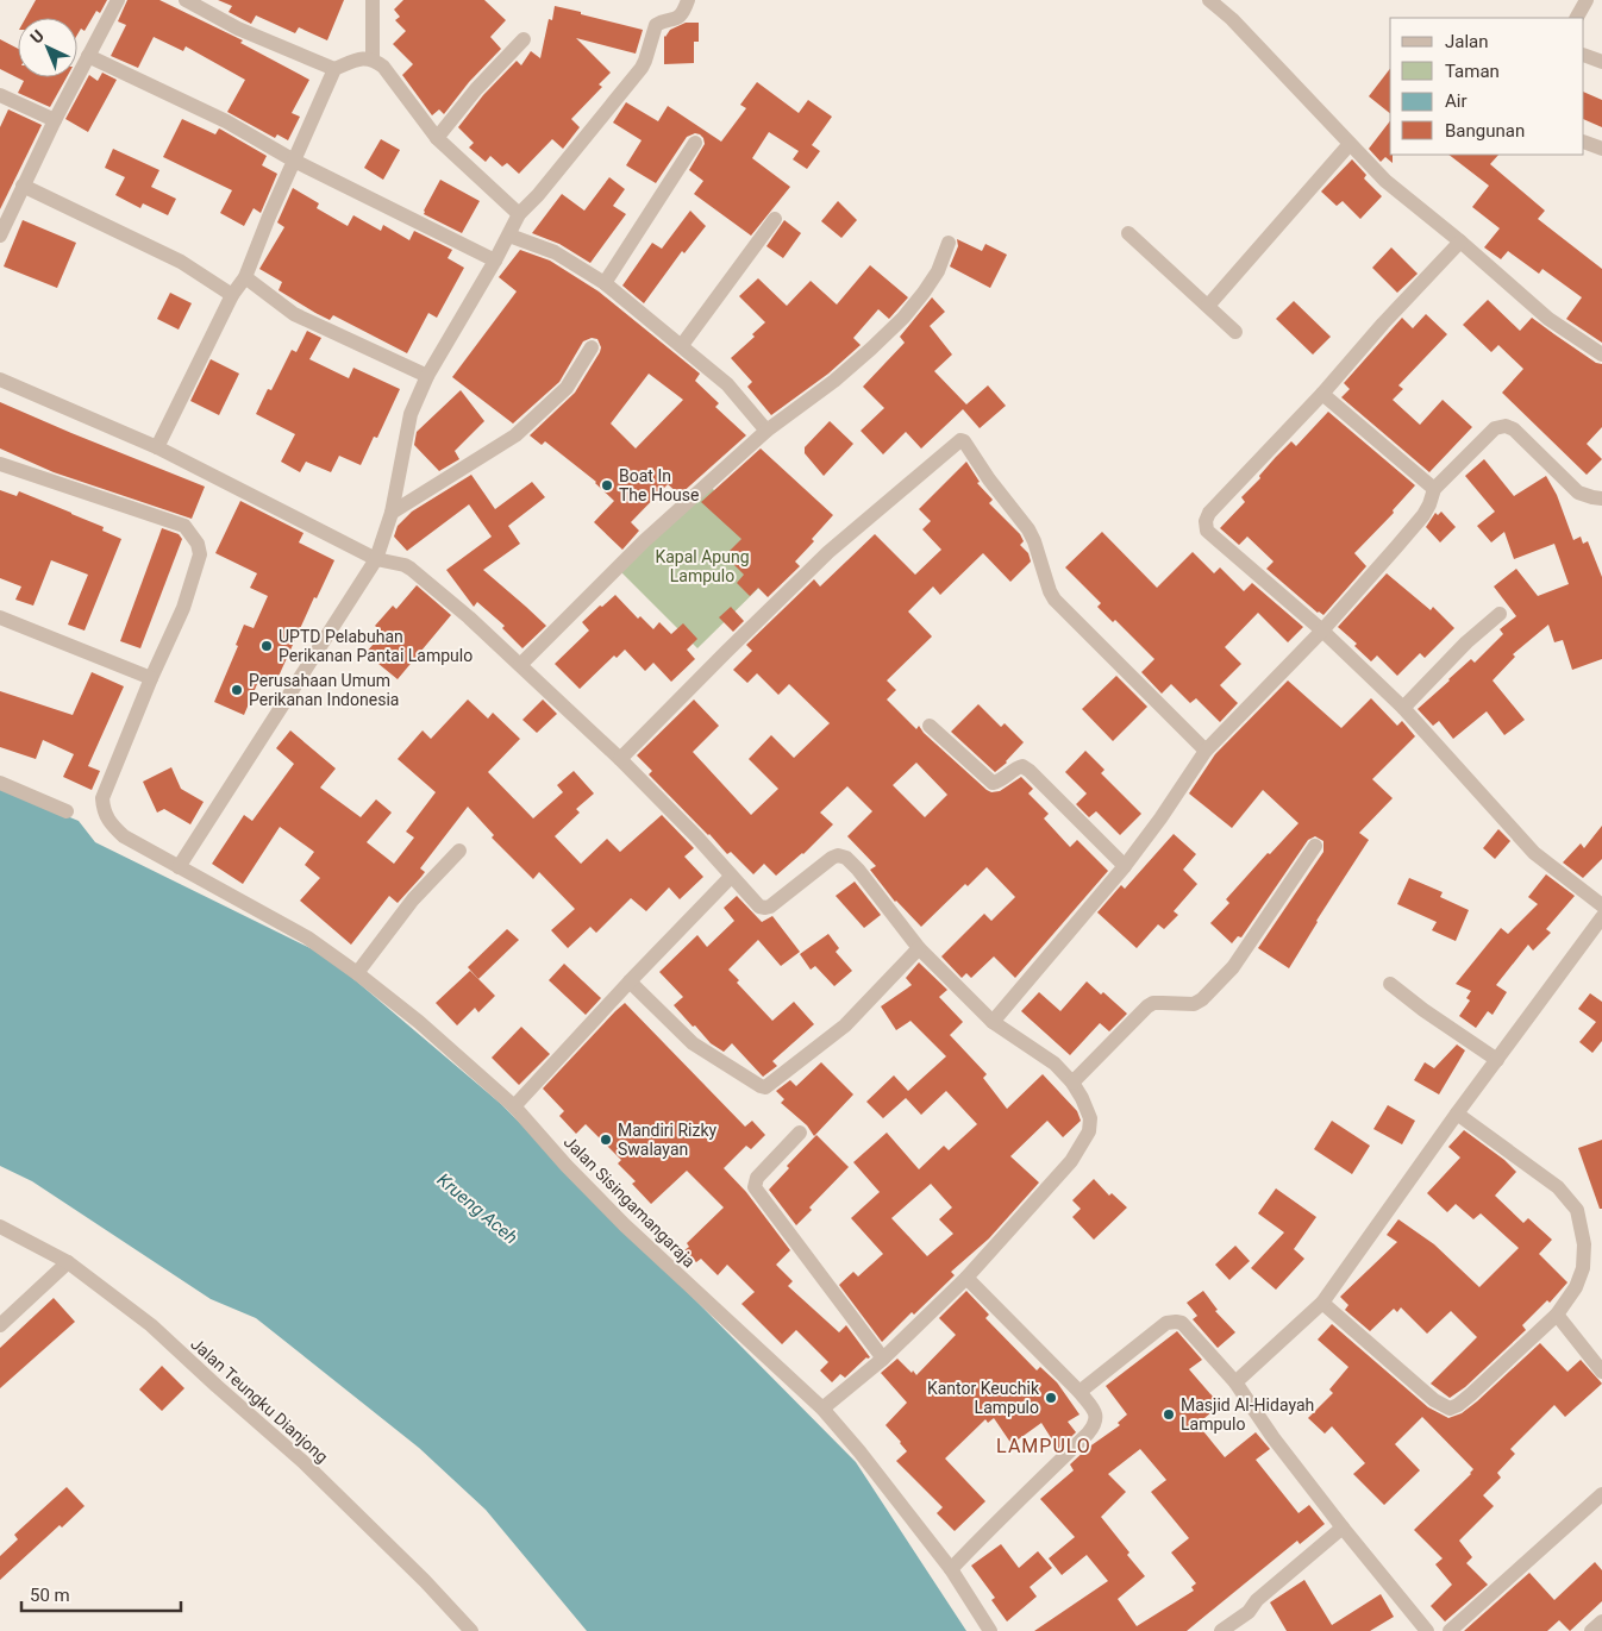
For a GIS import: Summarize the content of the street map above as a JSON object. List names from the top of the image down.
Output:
{
  "streets": {
    "street": ["Jalan Sisingamangaraja", "Jalan Teungku Dianjong"]
  },
  "districts": ["LAMPULO"],
  "water": ["Krueng Aceh"],
  "parks": ["Kapal Apung Lampulo"],
  "places": [
    "Boat In The House",
    "UPTD Pelabuhan Perikanan Pantai Lampulo",
    "Perusahaan Umum Perikanan Indonesia",
    "Mandiri Rizky Swalayan",
    "Kantor Keuchik Lampulo",
    "Masjid Al-Hidayah Lampulo"
  ],
  "legend": [
    "Jalan",
    "Taman",
    "Air",
    "Bangunan"
  ],
  "scale_bar": "50 m",
  "north": "top left"
}
